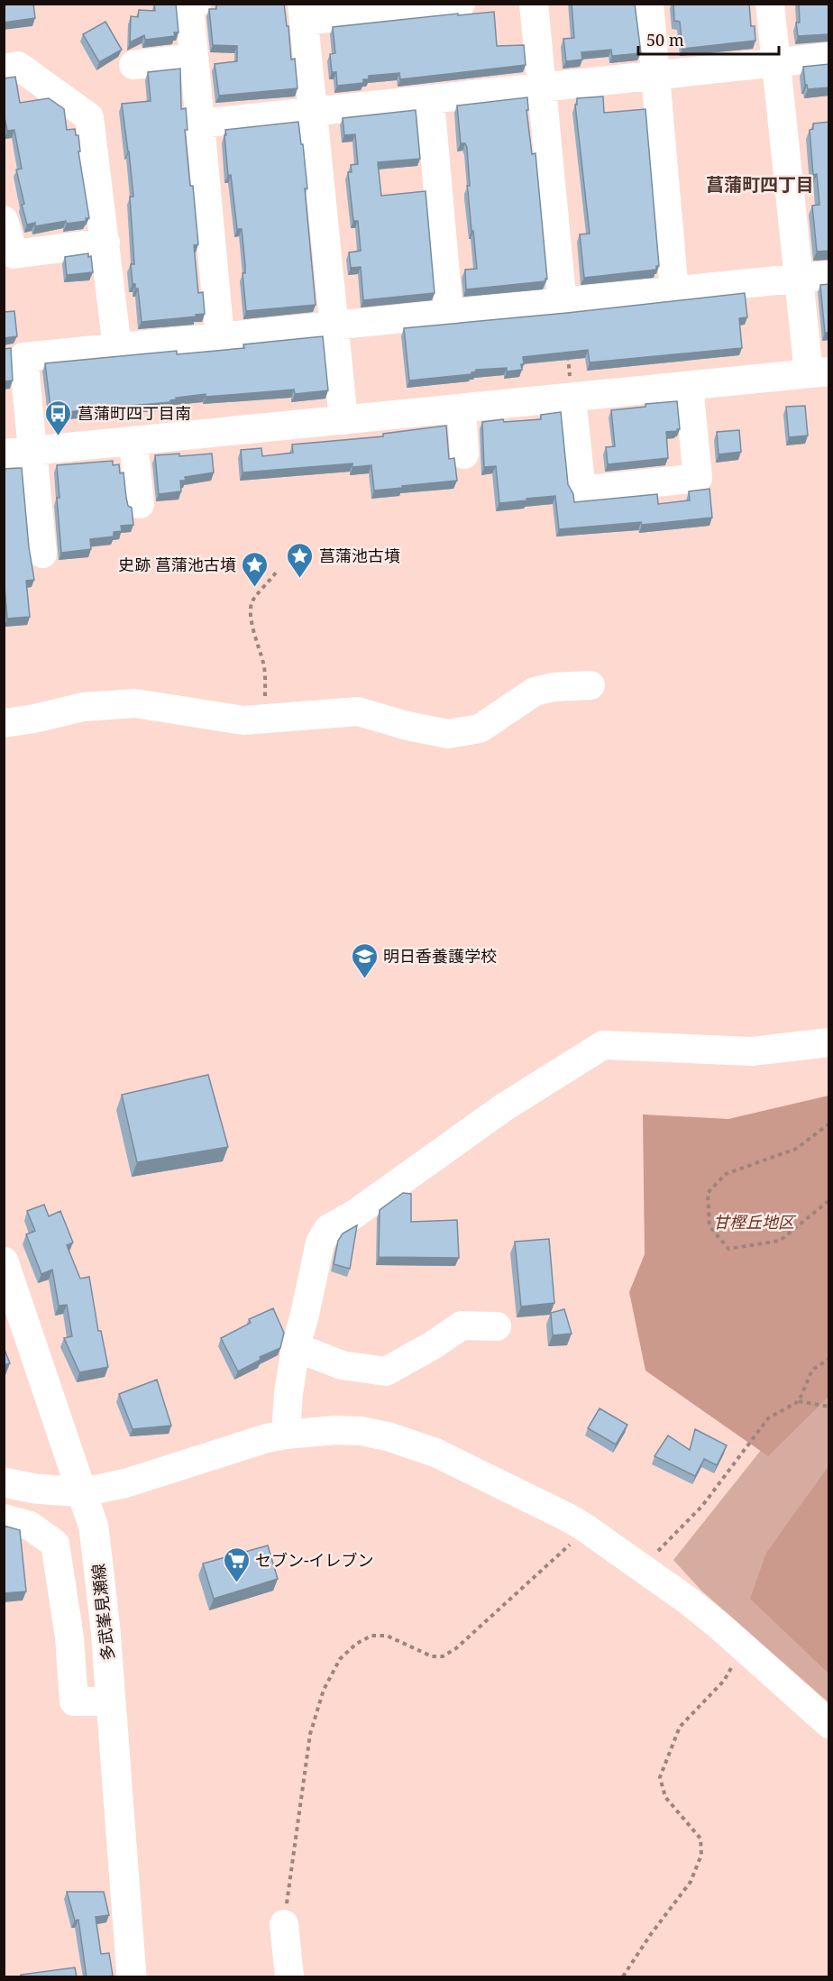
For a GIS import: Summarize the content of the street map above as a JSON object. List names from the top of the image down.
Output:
{
  "streets": {
    "main road": ["多武峯見瀬線"]
  },
  "districts": ["菖蒲町四丁目"],
  "parks": ["甘樫丘地区"],
  "places": {
    "bus stop": ["菖蒲町四丁目南"],
    "place": ["菖蒲池古墳", "史跡 菖蒲池古墳"],
    "school or university": ["明日香養護学校"],
    "supermarket": ["セブン-イレブン"]
  },
  "scale_bar": "50 m"
}
